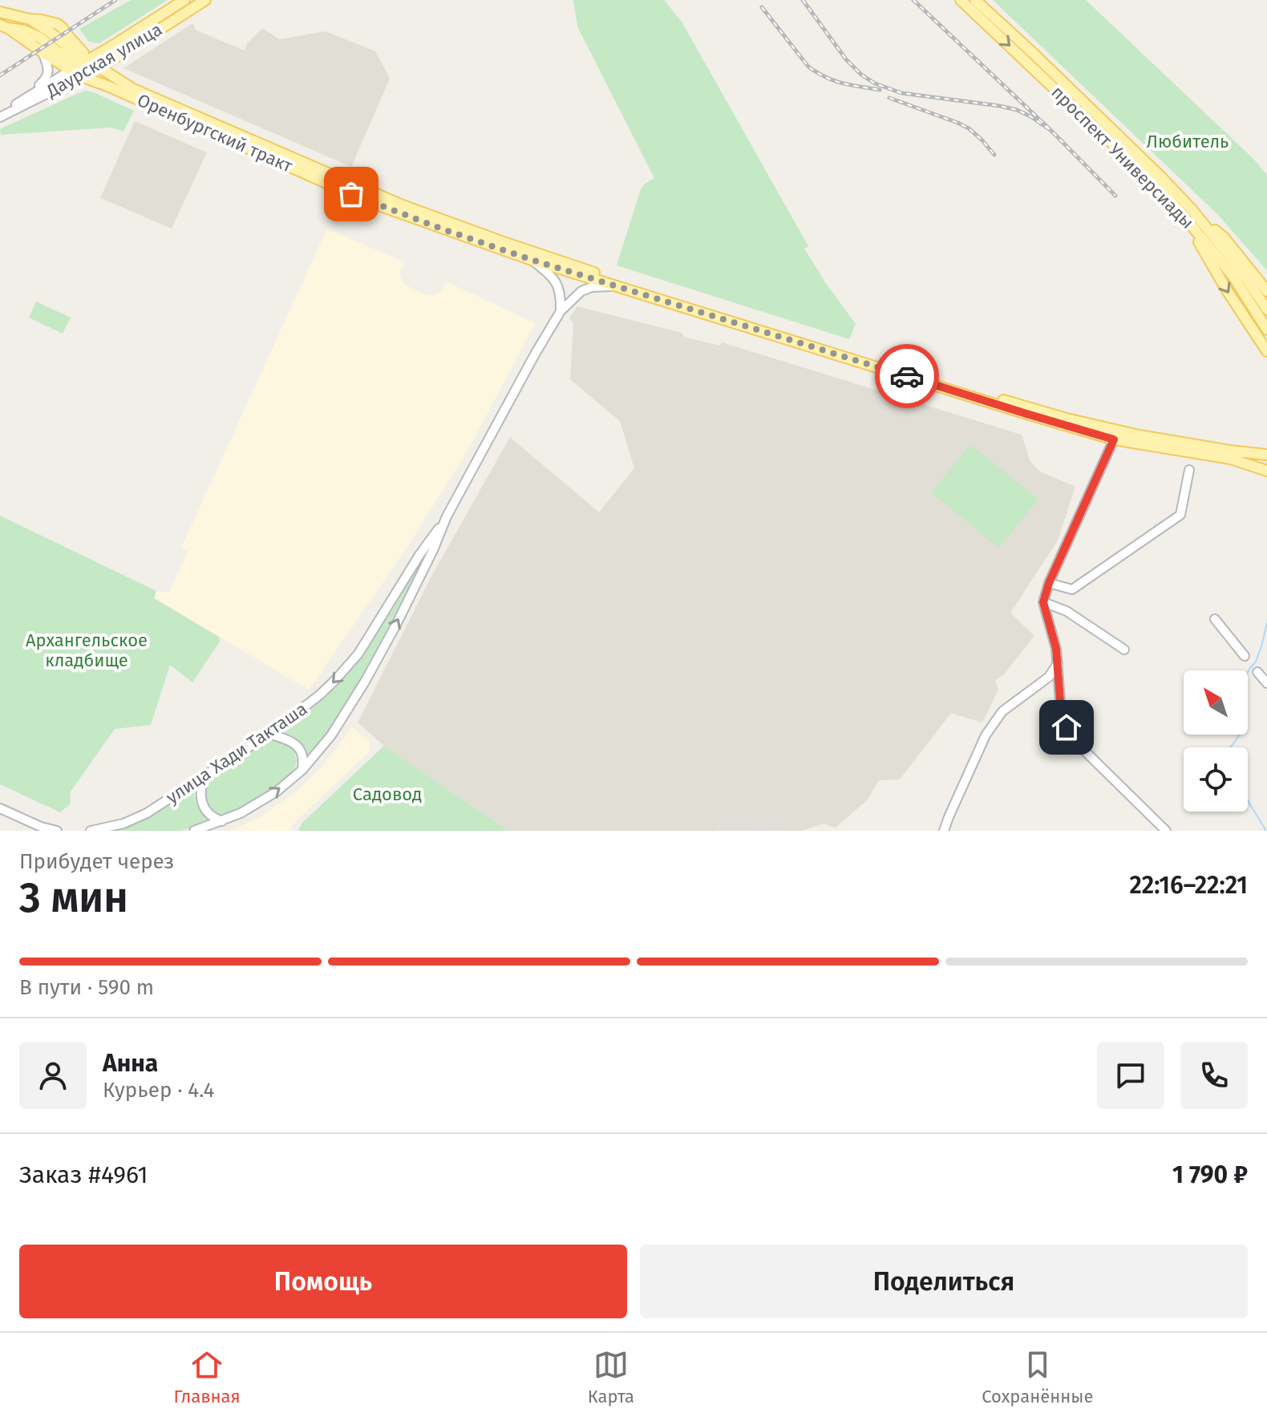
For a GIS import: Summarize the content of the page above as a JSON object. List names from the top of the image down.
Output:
{
  "streets": {
    "main road": ["Даурская улица", "Оренбургский тракт", "проспект Универсиады"],
    "street": ["улица Хади Такташа"]
  },
  "crossings": [
    ["Даурская улица", "Оренбургский тракт"],
    ["Оренбургский тракт", "улица Хади Такташа"]
  ],
  "parks": ["Любитель", "Архангельское кладбище", "Садовод"],
  "north": "top left",
  "page": {
    "heading": ["3 мин", "Прибудет через", "22:16–22:21"],
    "panel": [
      "Анна",
      "Курьер · 4.4",
      "Заказ #4961",
      "1 790 ₽"
    ],
    "bar": "В пути · 590 m",
    "buttons": ["Помощь", "Поделиться"],
    "tabs": ["Главная", "Карта", "Сохранённые"]
  }
}
